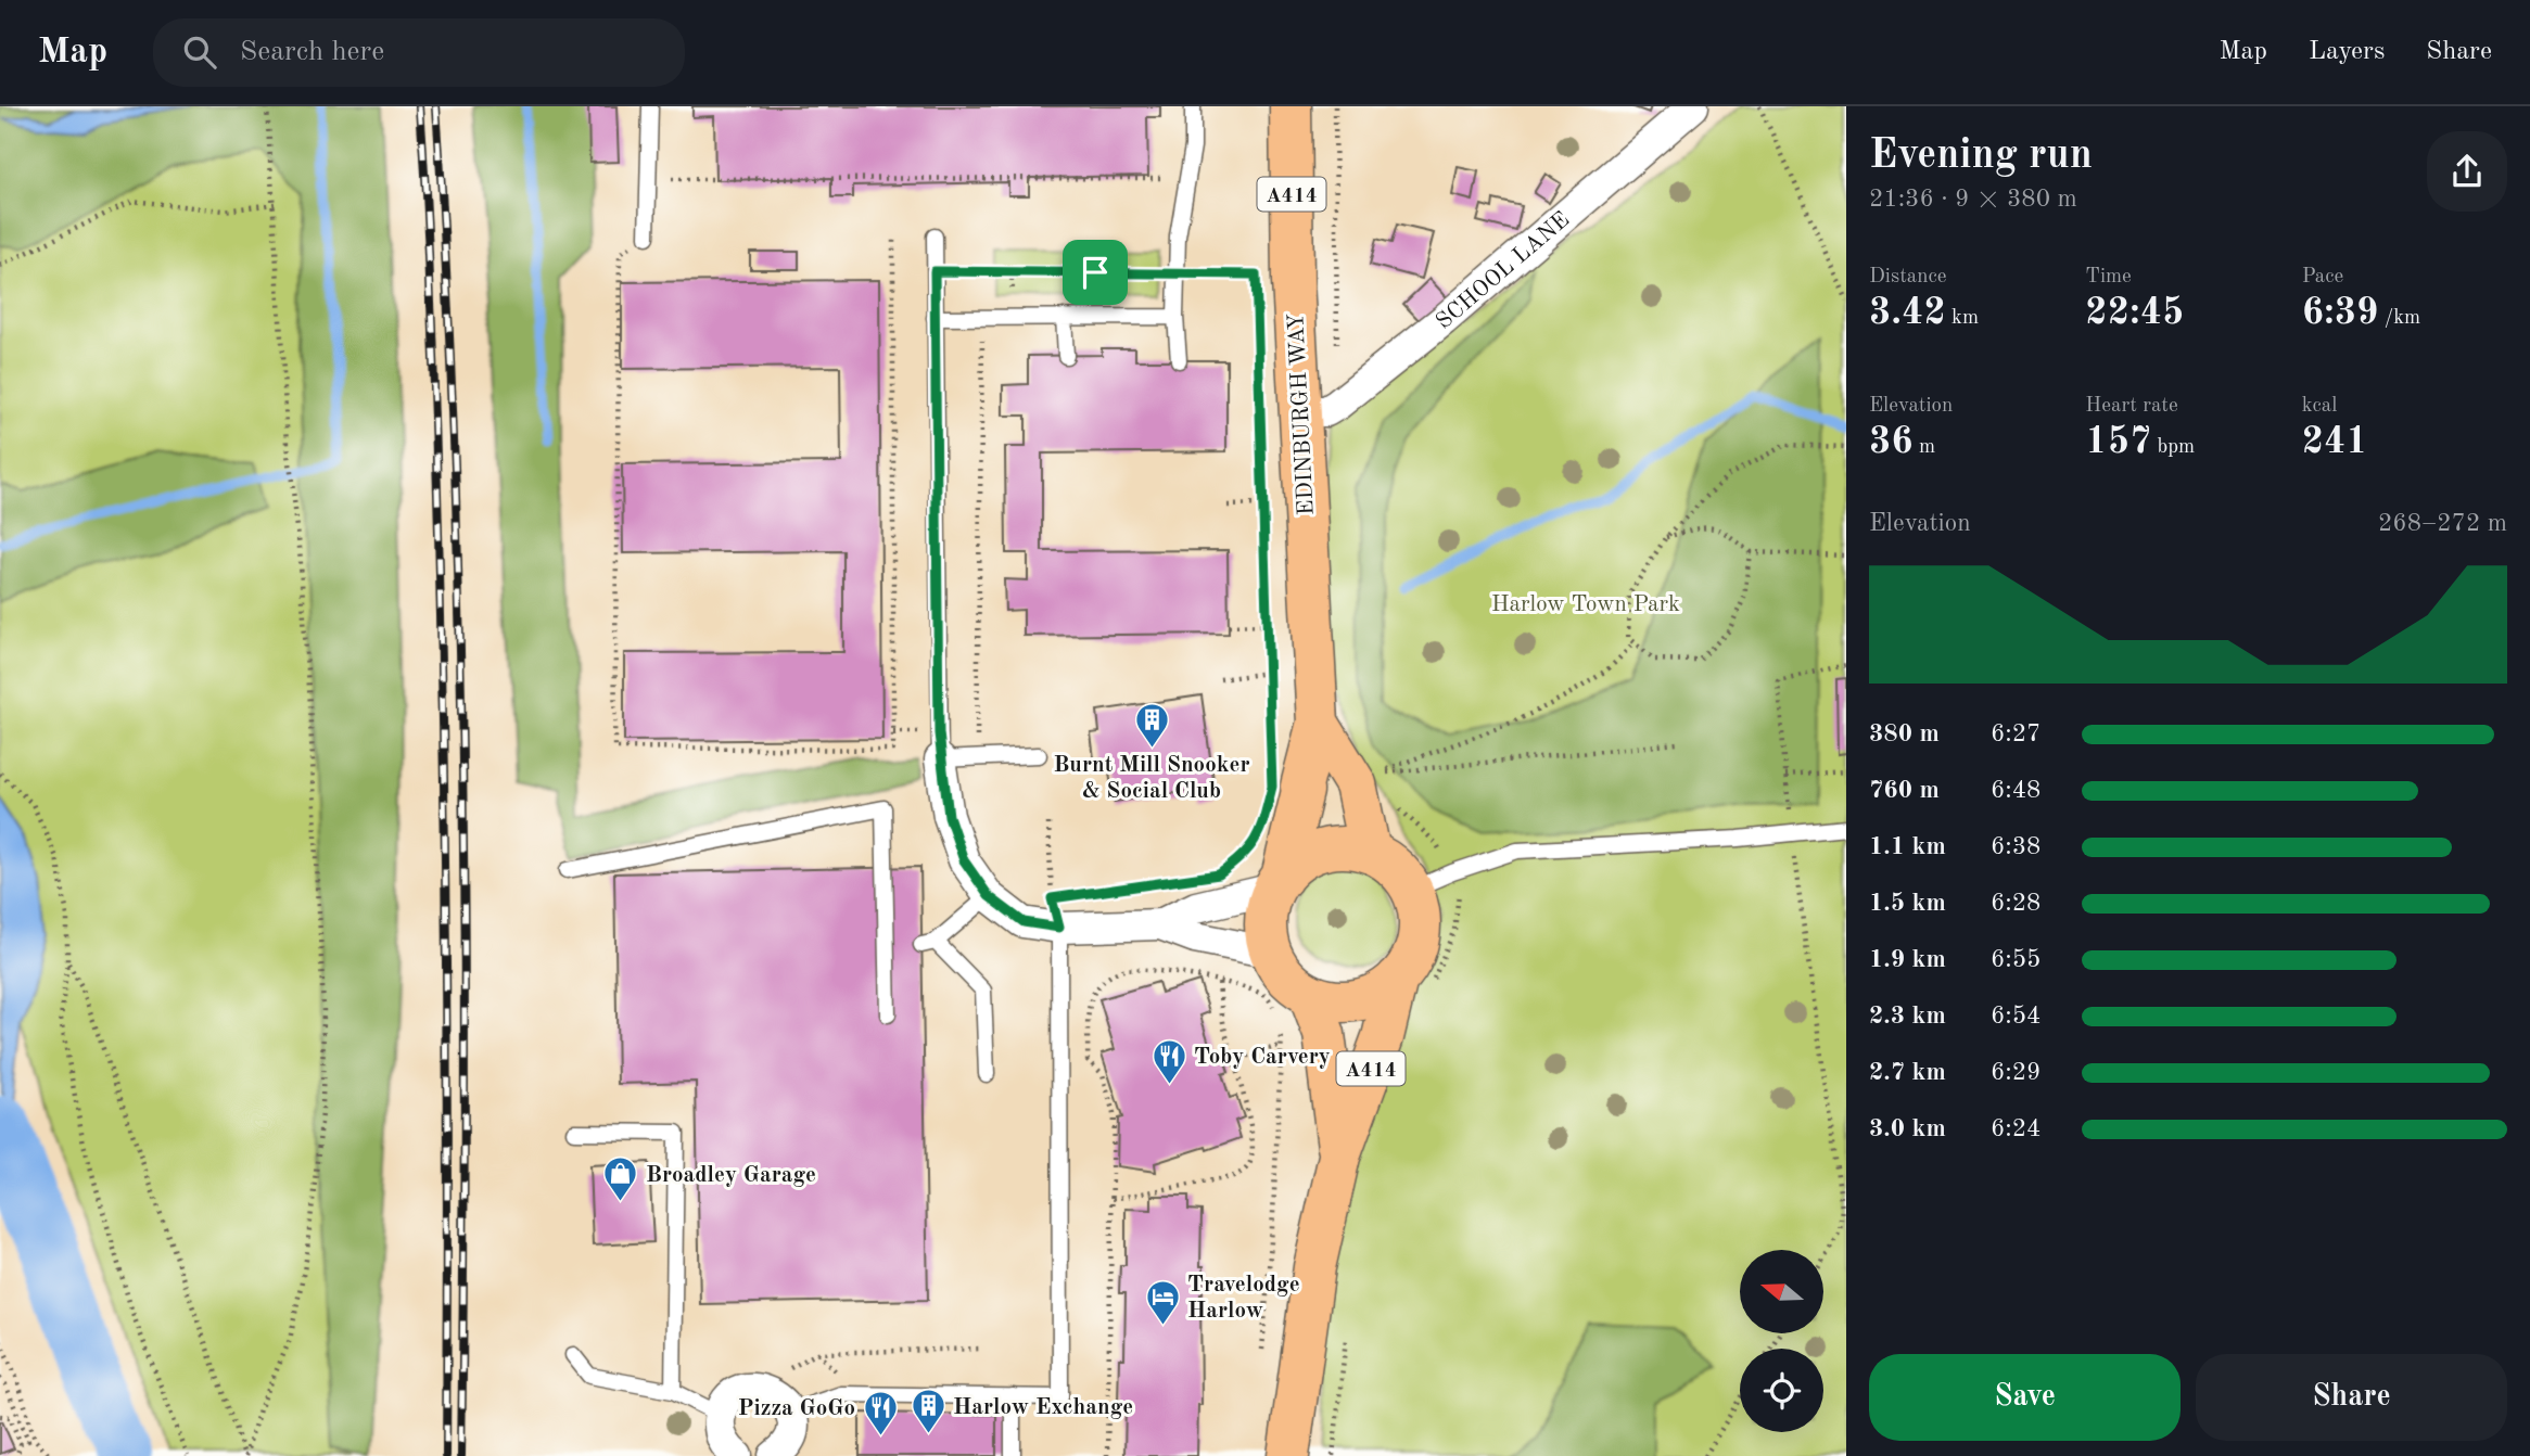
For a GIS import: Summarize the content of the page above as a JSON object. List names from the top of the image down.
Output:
{
  "streets": {
    "highway": ["A414", "EDINBURGH WAY"],
    "street": ["SCHOOL LANE"]
  },
  "crossings": [
    ["A414", "EDINBURGH WAY"],
    ["SCHOOL LANE", "EDINBURGH WAY"]
  ],
  "parks": ["Harlow Town Park"],
  "places": {
    "building": ["Burnt Mill Snooker & Social Club", "Harlow Exchange"],
    "restaurant": ["Toby Carvery", "Pizza GoGo"],
    "shop": ["Broadley Garage"],
    "hotel": ["Travelodge Harlow"]
  },
  "north": "left",
  "page": {
    "header": "Map",
    "search": "Search here",
    "nav": ["Map", "Layers", "Share"],
    "heading": ["Evening run", "21:36 · 9 × 380 m"],
    "stats": [
      ["Distance", "3.42 km"],
      ["Time", "22:45"],
      ["Pace", "6:39 /km"],
      ["Elevation", "36 m"],
      ["Heart rate", "157 bpm"],
      ["kcal", "241"]
    ],
    "chart": ["Elevation", "268–272 m"],
    "list": [
      {
        "name": "380 m",
        "note": "6:27"
      },
      {
        "name": "760 m",
        "note": "6:48"
      },
      {
        "name": "1.1 km",
        "note": "6:38"
      },
      {
        "name": "1.5 km",
        "note": "6:28"
      },
      {
        "name": "1.9 km",
        "note": "6:55"
      },
      {
        "name": "2.3 km",
        "note": "6:54"
      },
      {
        "name": "2.7 km",
        "note": "6:29"
      },
      {
        "name": "3.0 km",
        "note": "6:24"
      }
    ],
    "buttons": ["Save", "Share"]
  }
}
